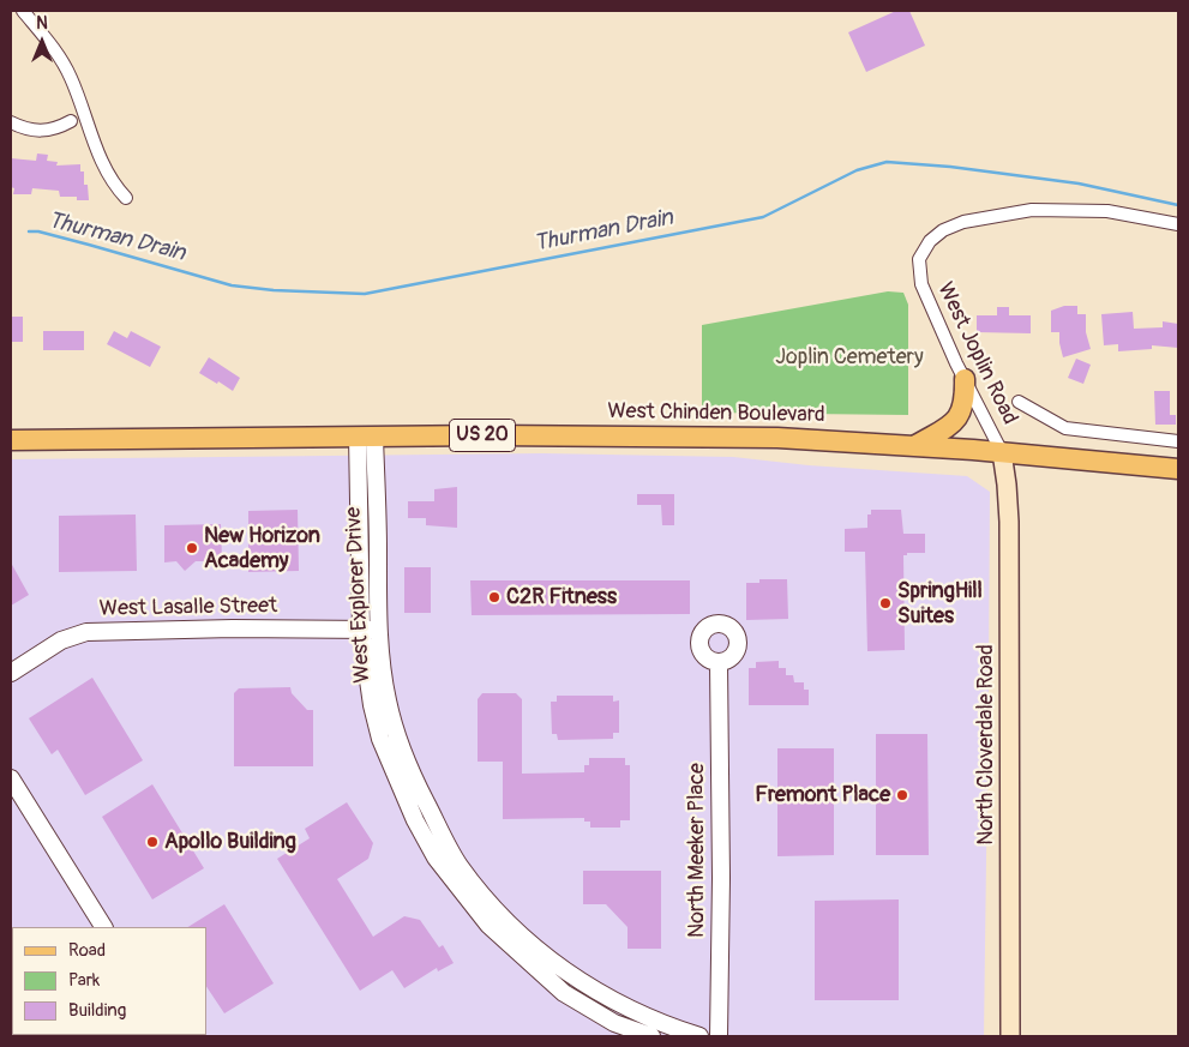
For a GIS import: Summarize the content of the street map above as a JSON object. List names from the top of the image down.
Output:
{
  "streets": {
    "main road": ["West Chinden Boulevard", "US 20", "North Cloverdale Road"],
    "street": [
      "West Joplin Road",
      "West Explorer Drive",
      "West Lasalle Street",
      "North Meeker Place"
    ]
  },
  "crossings": [
    ["West Joplin Road", "West Chinden Boulevard"],
    ["West Joplin Road", "North Cloverdale Road"],
    ["West Chinden Boulevard", "West Explorer Drive"],
    ["West Chinden Boulevard", "North Cloverdale Road"],
    ["West Explorer Drive", "West Lasalle Street"]
  ],
  "water": ["Thurman Drain"],
  "parks": ["Joplin Cemetery"],
  "places": [
    "New Horizon Academy",
    "C2R Fitness",
    "SpringHill Suites",
    "Fremont Place",
    "Apollo Building"
  ],
  "legend": ["Road", "Park", "Building"],
  "north": "top"
}
